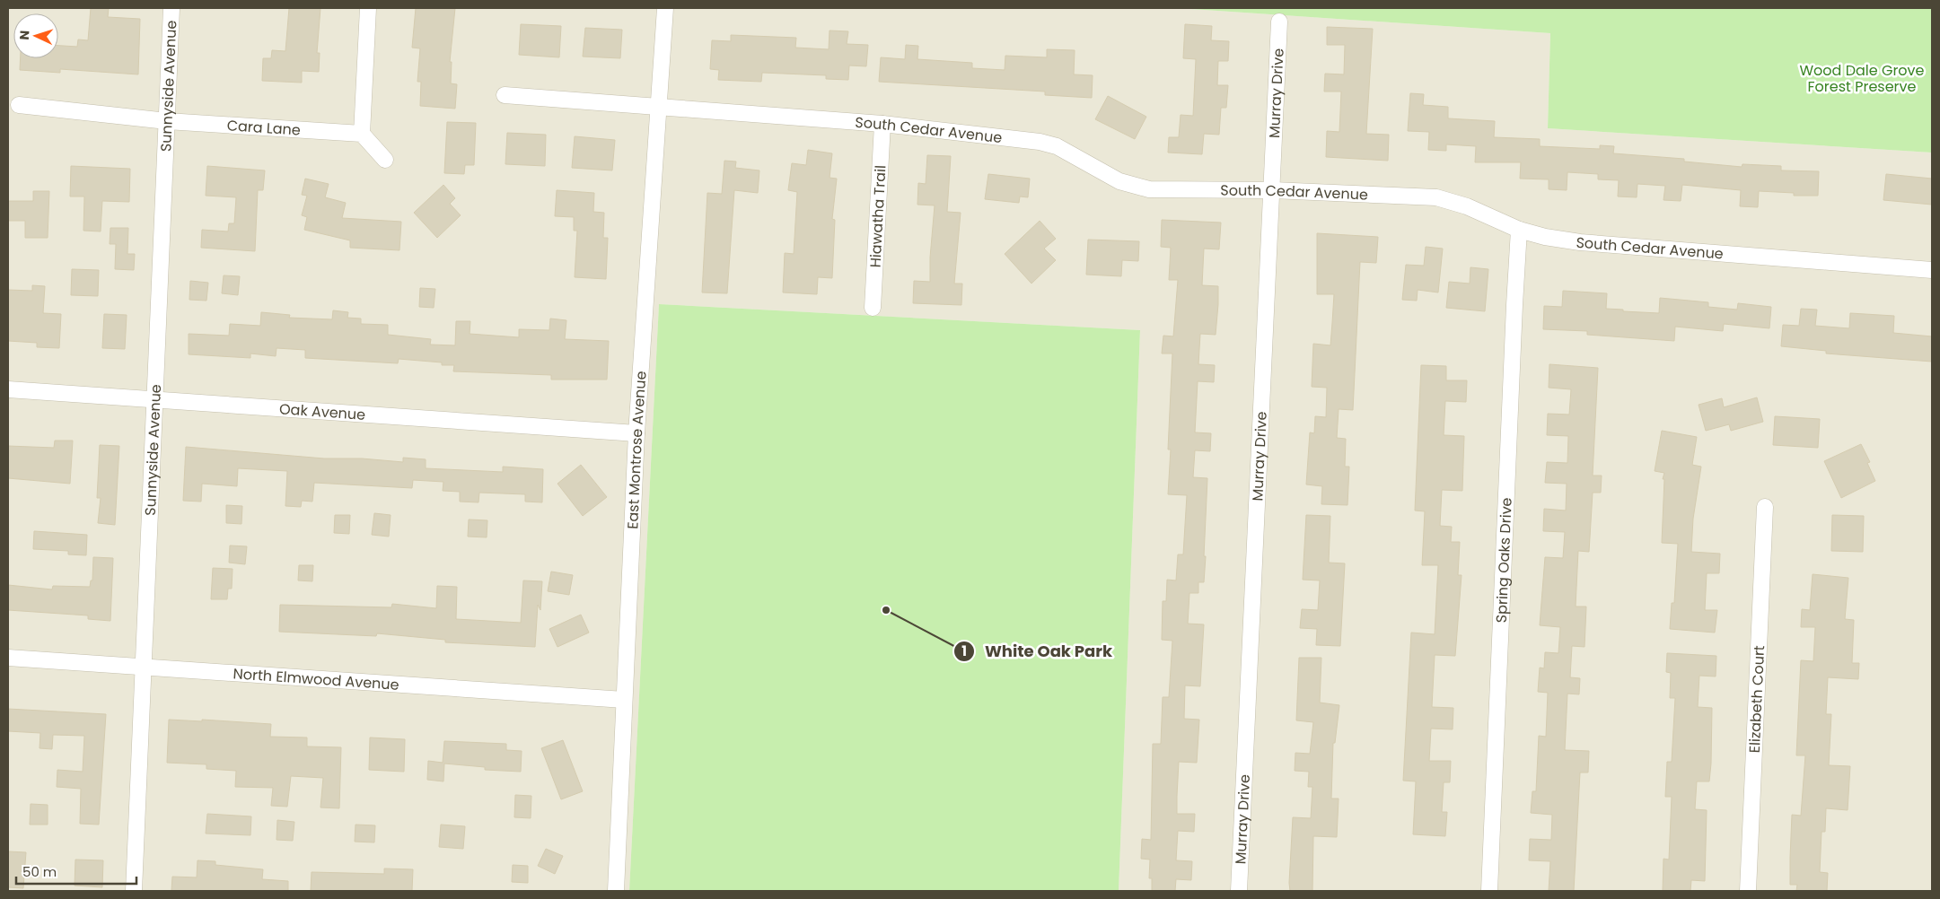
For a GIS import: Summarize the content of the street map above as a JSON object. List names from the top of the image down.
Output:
{
  "streets": {
    "street": [
      "Sunnyside Avenue",
      "Murray Drive",
      "Cara Lane",
      "South Cedar Avenue",
      "Hiawatha Trail",
      "Oak Avenue",
      "East Montrose Avenue",
      "Spring Oaks Drive",
      "North Elmwood Avenue",
      "Elizabeth Court"
    ]
  },
  "crossings": [
    ["Sunnyside Avenue", "Cara Lane"],
    ["Sunnyside Avenue", "Oak Avenue"],
    ["Sunnyside Avenue", "North Elmwood Avenue"],
    ["Murray Drive", "South Cedar Avenue"],
    ["South Cedar Avenue", "Hiawatha Trail"],
    ["South Cedar Avenue", "East Montrose Avenue"],
    ["South Cedar Avenue", "Spring Oaks Drive"],
    ["Oak Avenue", "East Montrose Avenue"],
    ["East Montrose Avenue", "North Elmwood Avenue"]
  ],
  "parks": ["Wood Dale Grove Forest Preserve"],
  "places": ["White Oak Park"],
  "scale_bar": "50 m",
  "north": "left"
}
